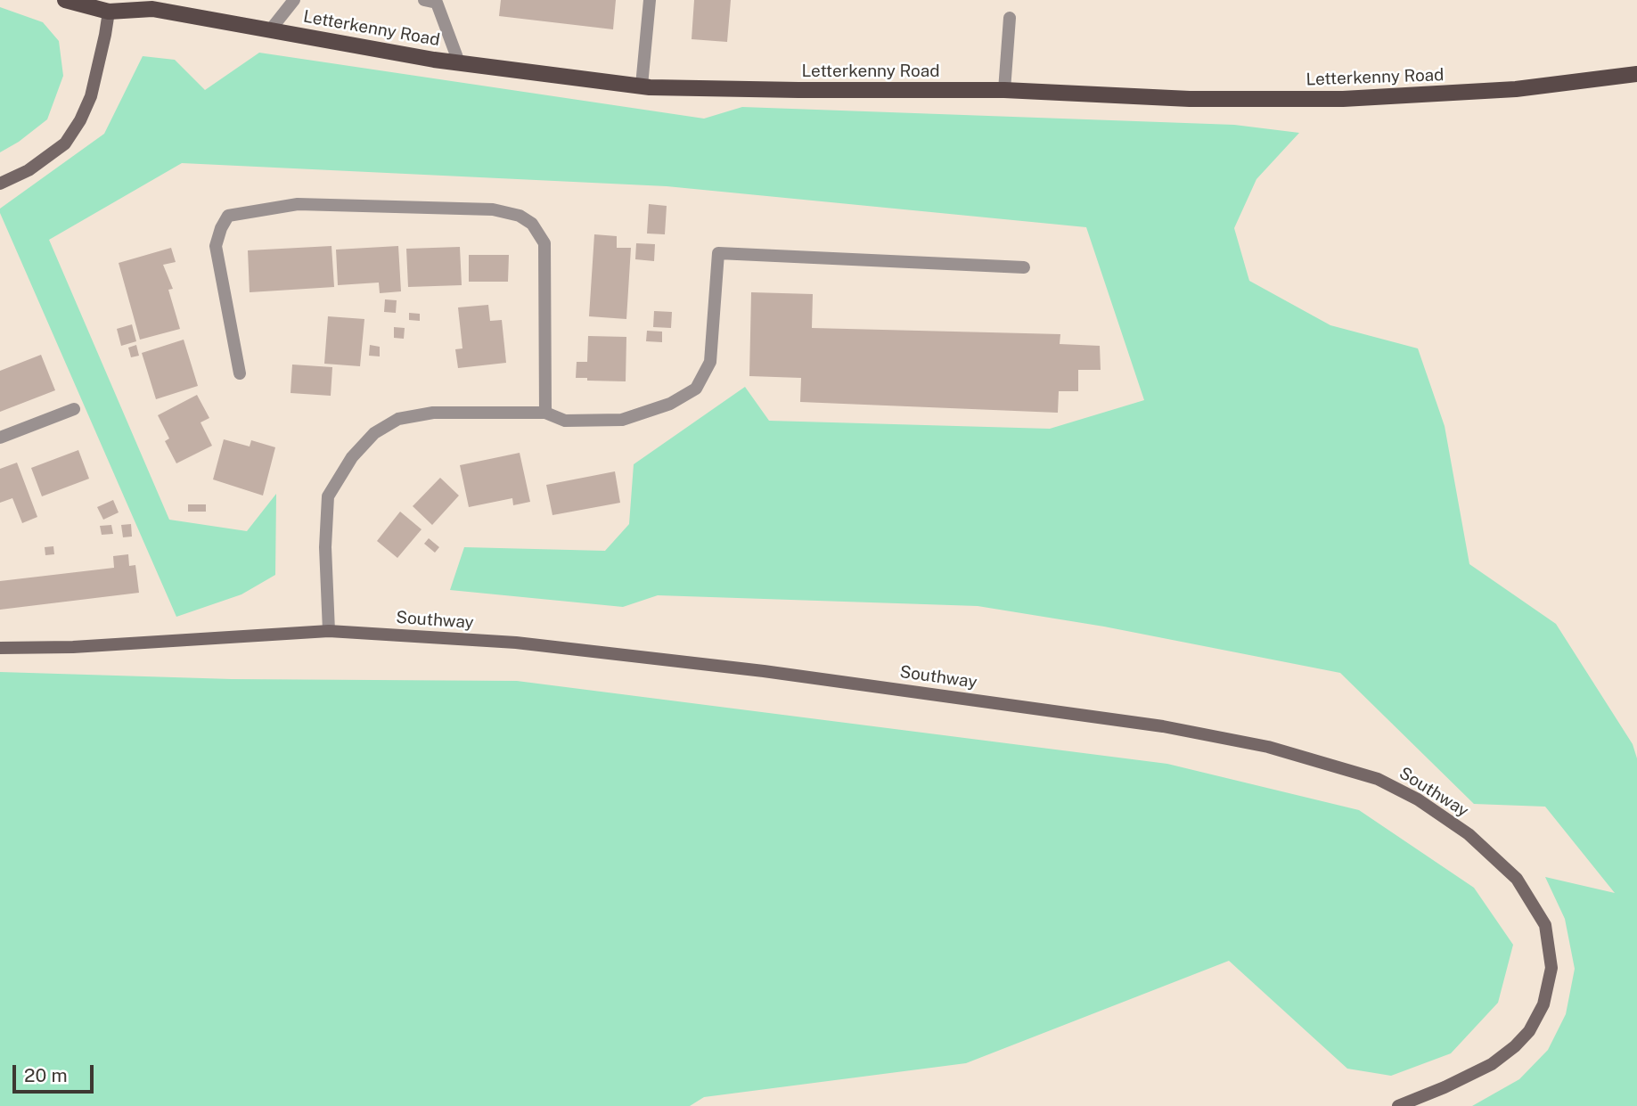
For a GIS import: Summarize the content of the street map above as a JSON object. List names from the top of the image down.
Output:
{
  "streets": {
    "main road": ["Letterkenny Road"],
    "street": ["Southway"]
  },
  "scale_bar": "20 m"
}
